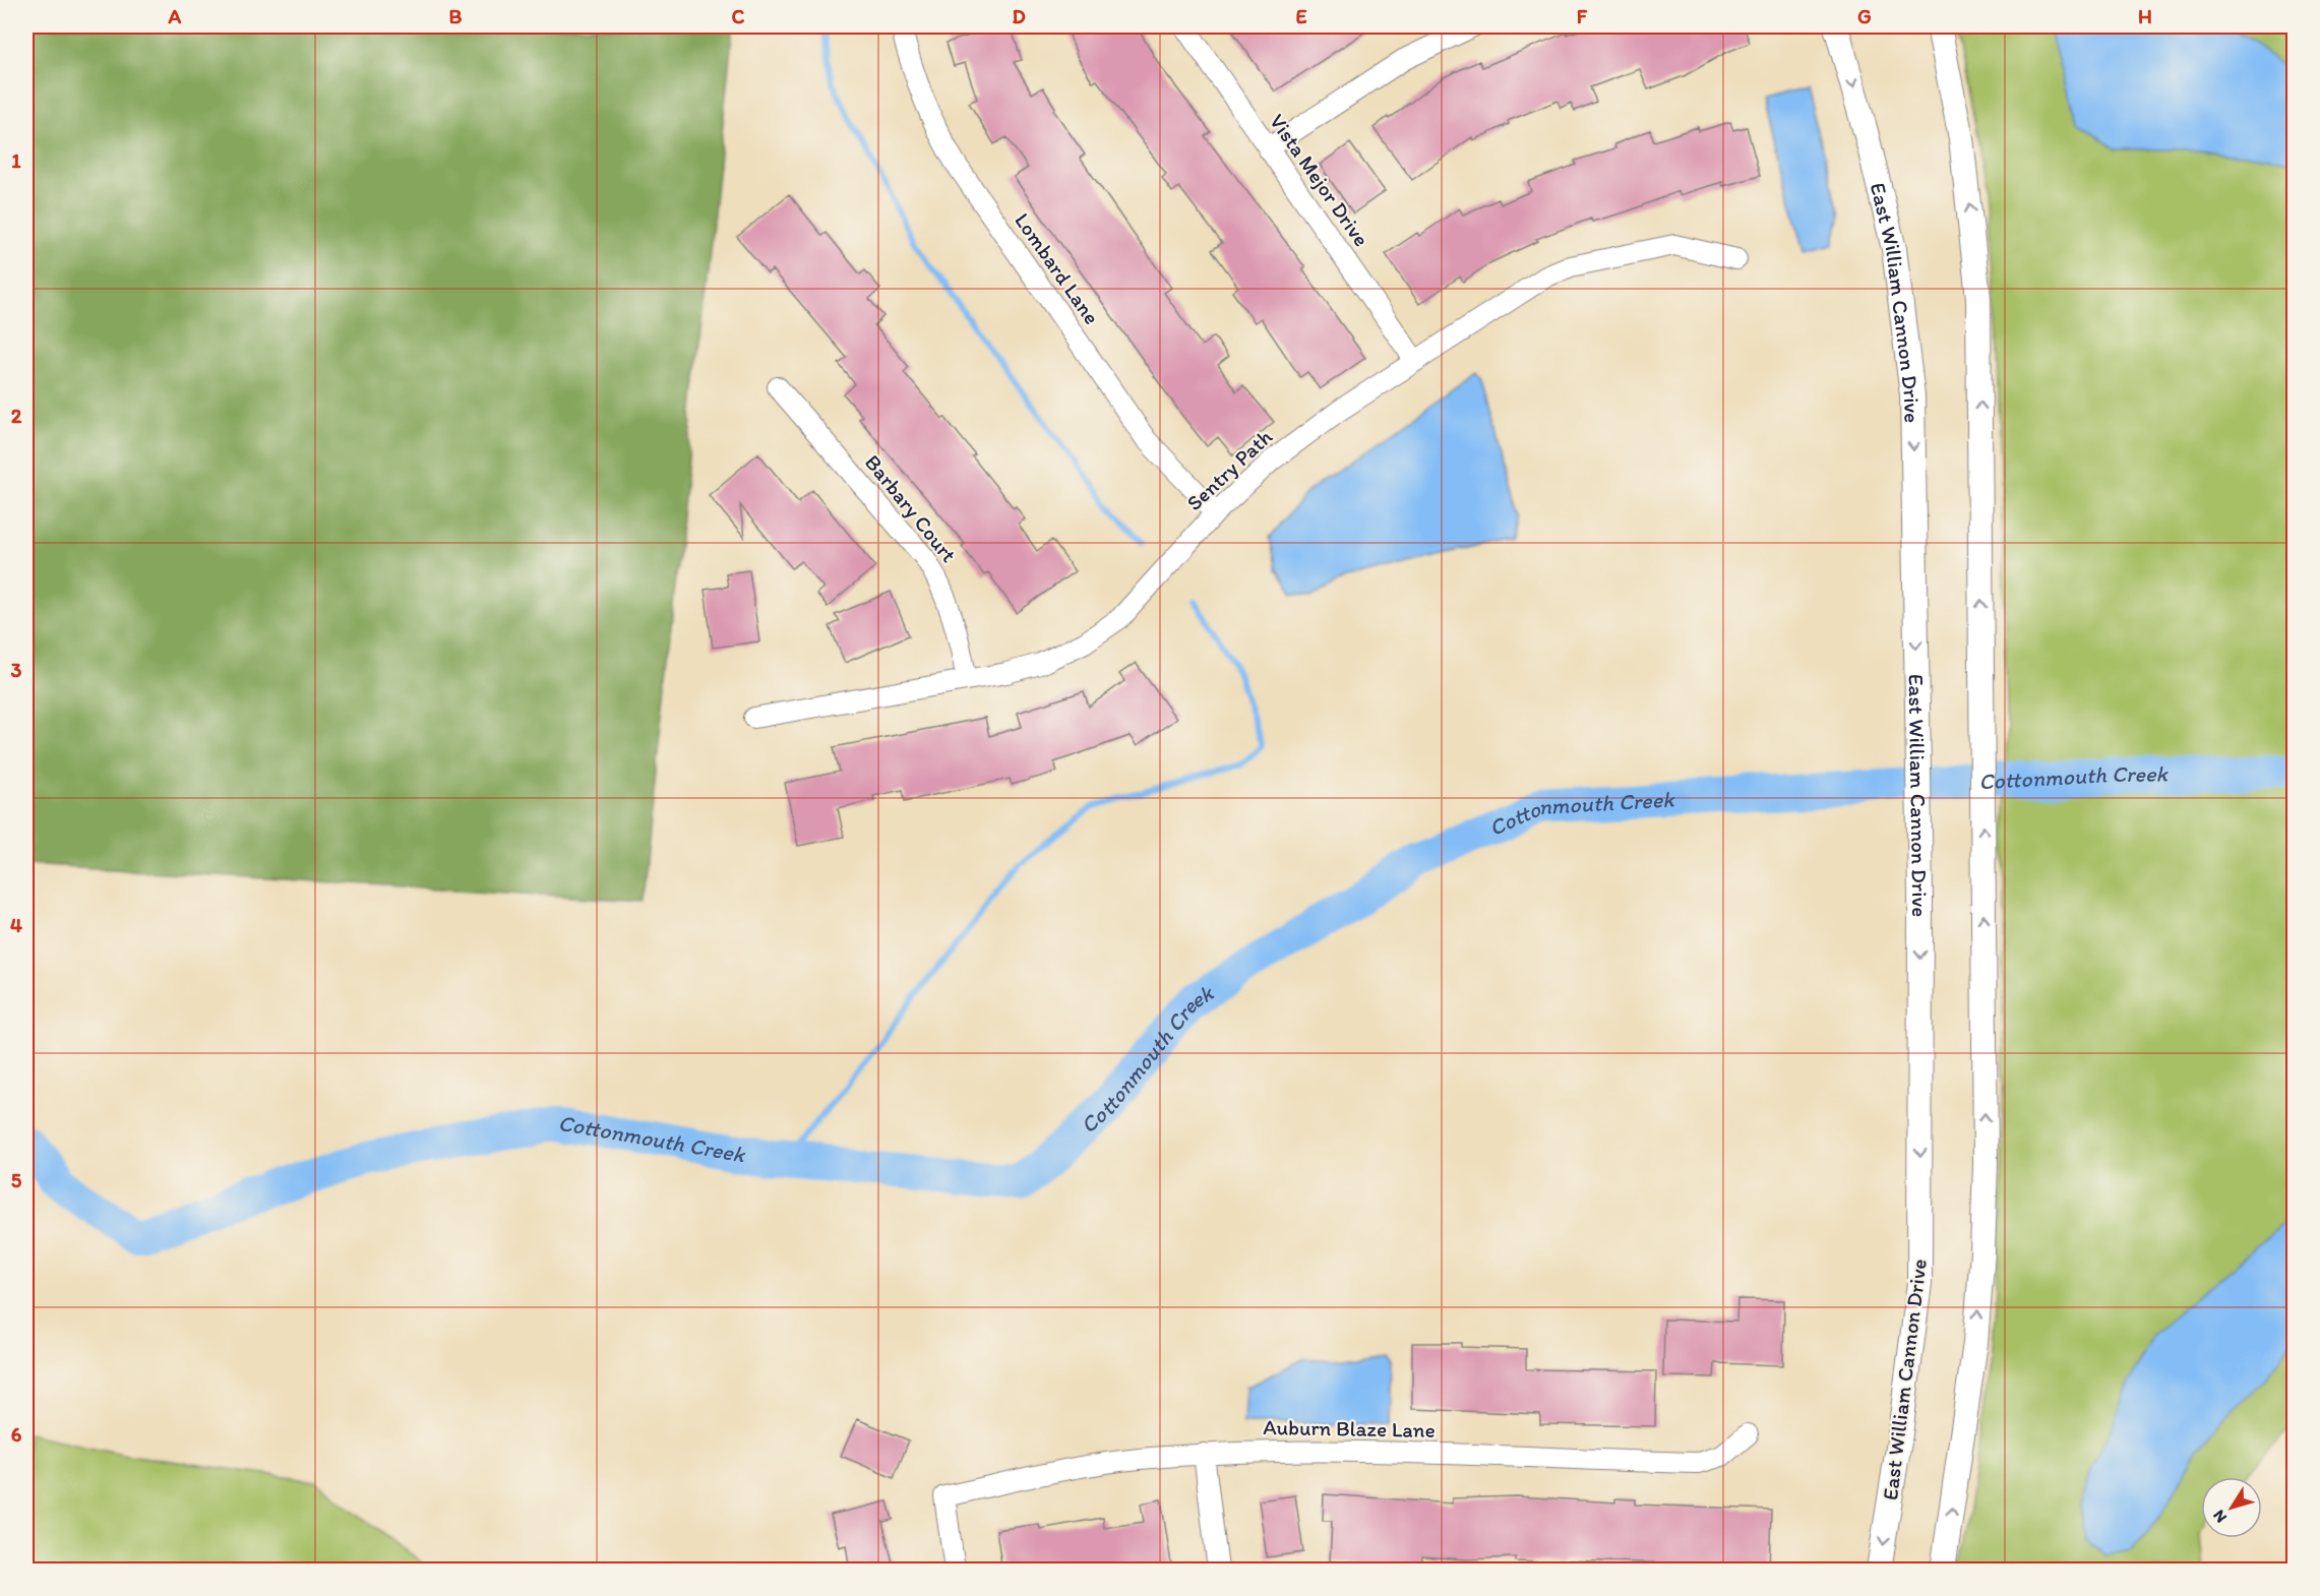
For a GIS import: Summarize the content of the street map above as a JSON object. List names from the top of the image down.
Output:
{
  "streets": {
    "street": [
      "Vista Mejor Drive",
      "Lombard Lane",
      "East William Cannon Drive",
      "Sentry Path",
      "Barbary Court",
      "Auburn Blaze Lane"
    ]
  },
  "crossings": [
    ["Vista Mejor Drive", "Sentry Path"],
    ["Lombard Lane", "Sentry Path"],
    ["Sentry Path", "Barbary Court"]
  ],
  "water": ["Cottonmouth Creek"],
  "north": "bottom left",
  "grid": {
    "columns": [
      "A",
      "B",
      "C",
      "D",
      "E",
      "F",
      "G",
      "H"
    ],
    "rows": [
      "1",
      "2",
      "3",
      "4",
      "5",
      "6"
    ]
  }
}
